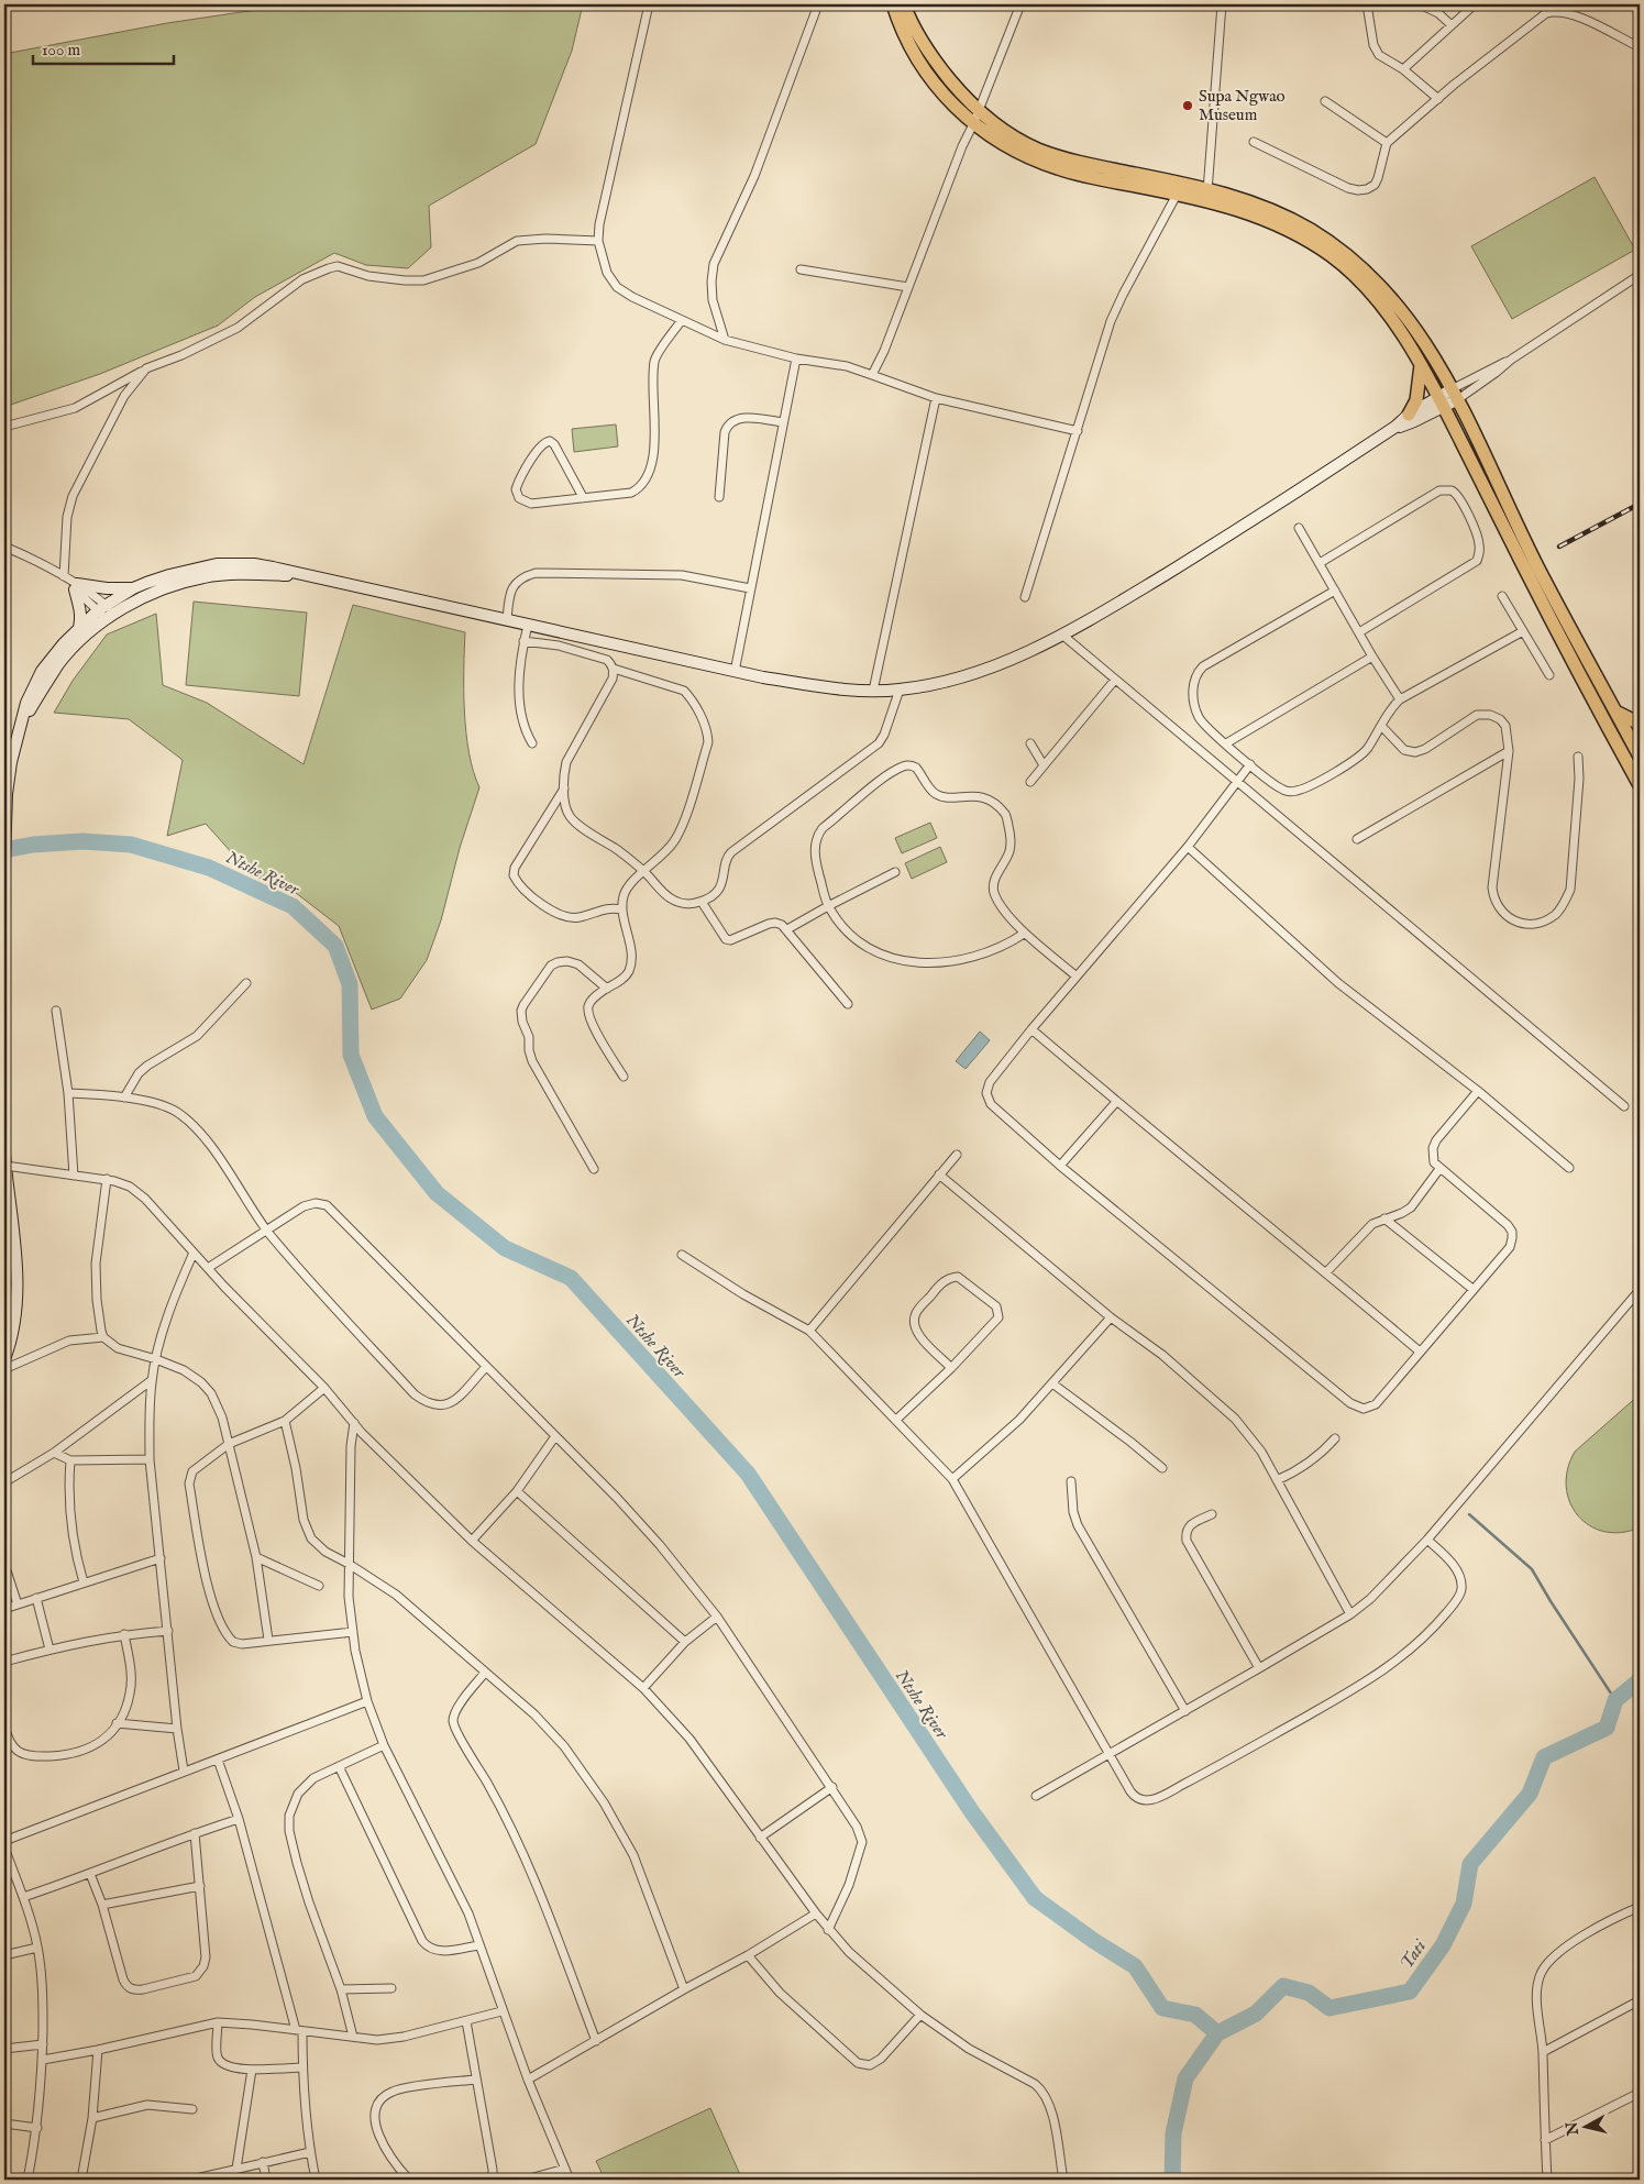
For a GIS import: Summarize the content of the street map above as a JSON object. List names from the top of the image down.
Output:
{
  "water": ["Ntshe River", "Tati"],
  "places": ["Supa Ngwao Museum"],
  "scale_bar": "100 m",
  "north": "left"
}
